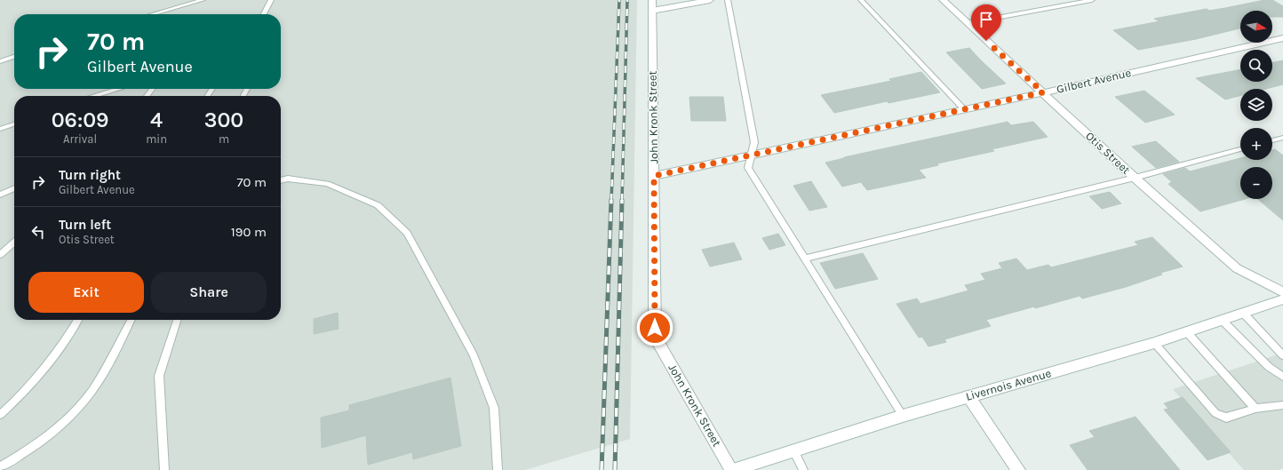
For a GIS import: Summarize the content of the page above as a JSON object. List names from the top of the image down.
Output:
{
  "streets": {
    "street": [
      "Gilbert Avenue",
      "John Kronk Street",
      "Otis Street",
      "Livernois Avenue"
    ]
  },
  "crossings": [
    ["Gilbert Avenue", "John Kronk Street"],
    ["Gilbert Avenue", "Otis Street"],
    ["John Kronk Street", "Livernois Avenue"],
    ["Otis Street", "Livernois Avenue"]
  ],
  "north": "right",
  "page": {
    "map_buttons": ["+", "−"],
    "turn": ["70 m", "Gilbert Avenue"],
    "eta": [
      "06:09",
      "Arrival",
      "4",
      "min",
      "300",
      "m"
    ],
    "list": [
      {
        "name": "Turn right",
        "note": "Gilbert Avenue",
        "value": "70 m"
      },
      {
        "name": "Turn left",
        "note": "Otis Street",
        "value": "190 m"
      }
    ],
    "buttons": ["Exit", "Share"]
  }
}
